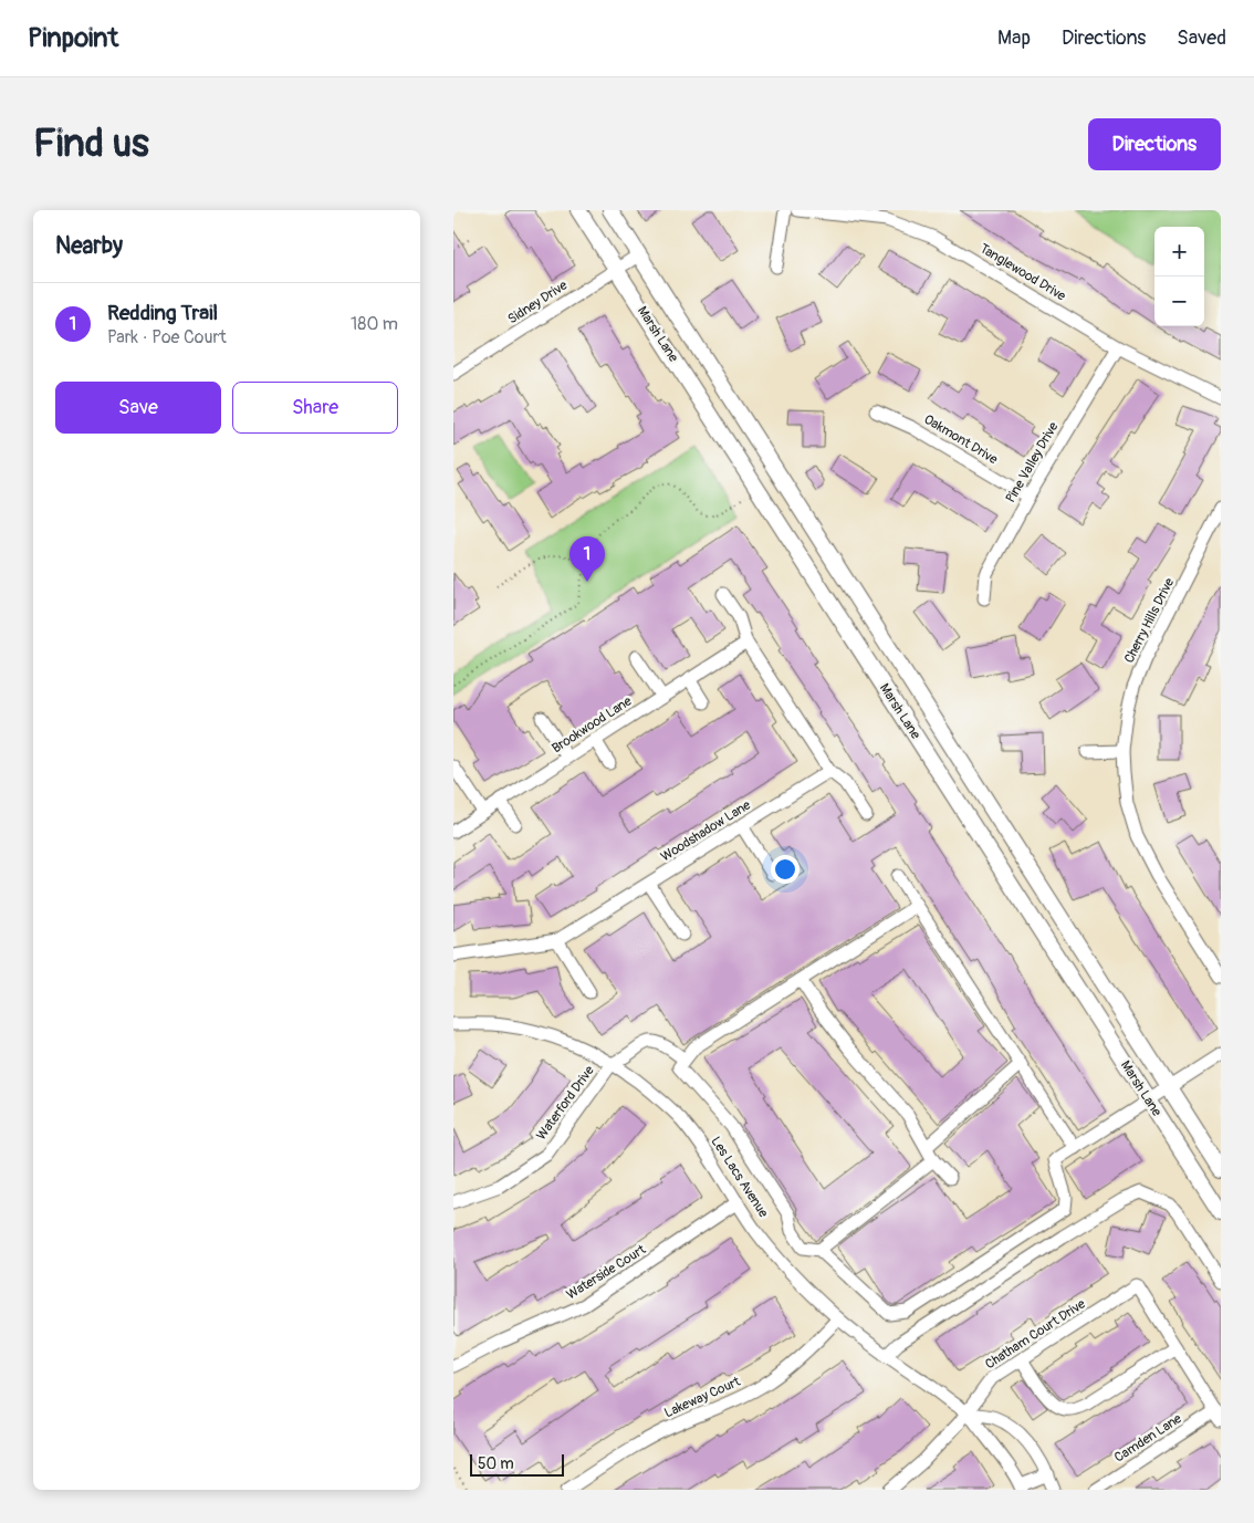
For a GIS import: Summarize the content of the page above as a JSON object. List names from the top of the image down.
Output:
{
  "streets": {
    "main road": ["Marsh Lane"],
    "street": [
      "Tanglewood Drive",
      "Sidney Drive",
      "Oakmont Drive",
      "Pine Valley Drive",
      "Cherry Hills Drive",
      "Brookwood Lane",
      "Woodshadow Lane",
      "Waterford Drive",
      "Les Lacs Avenue",
      "Waterside Court",
      "Chatham Court Drive",
      "Lakeway Court",
      "Camden Lane"
    ]
  },
  "crossings": [
    ["Tanglewood Drive", "Pine Valley Drive"],
    ["Sidney Drive", "Marsh Lane"],
    ["Oakmont Drive", "Pine Valley Drive"],
    ["Waterford Drive", "Les Lacs Avenue"],
    ["Les Lacs Avenue", "Waterside Court"],
    ["Les Lacs Avenue", "Chatham Court Drive"],
    ["Les Lacs Avenue", "Lakeway Court"]
  ],
  "scale_bar": "50 m",
  "page": {
    "header": "Pinpoint",
    "nav": ["Map", "Directions", "Saved"],
    "buttons": [
      "Directions",
      ["Save", "Share"]
    ],
    "title": "Find us",
    "heading": "Nearby",
    "map_buttons": ["+", "−"],
    "list": [
      {
        "mark": "1",
        "name": "Redding Trail",
        "note": "Park · Poe Court",
        "value": "180 m"
      }
    ],
    "pins": "1",
    "scale": "50 m"
  }
}
